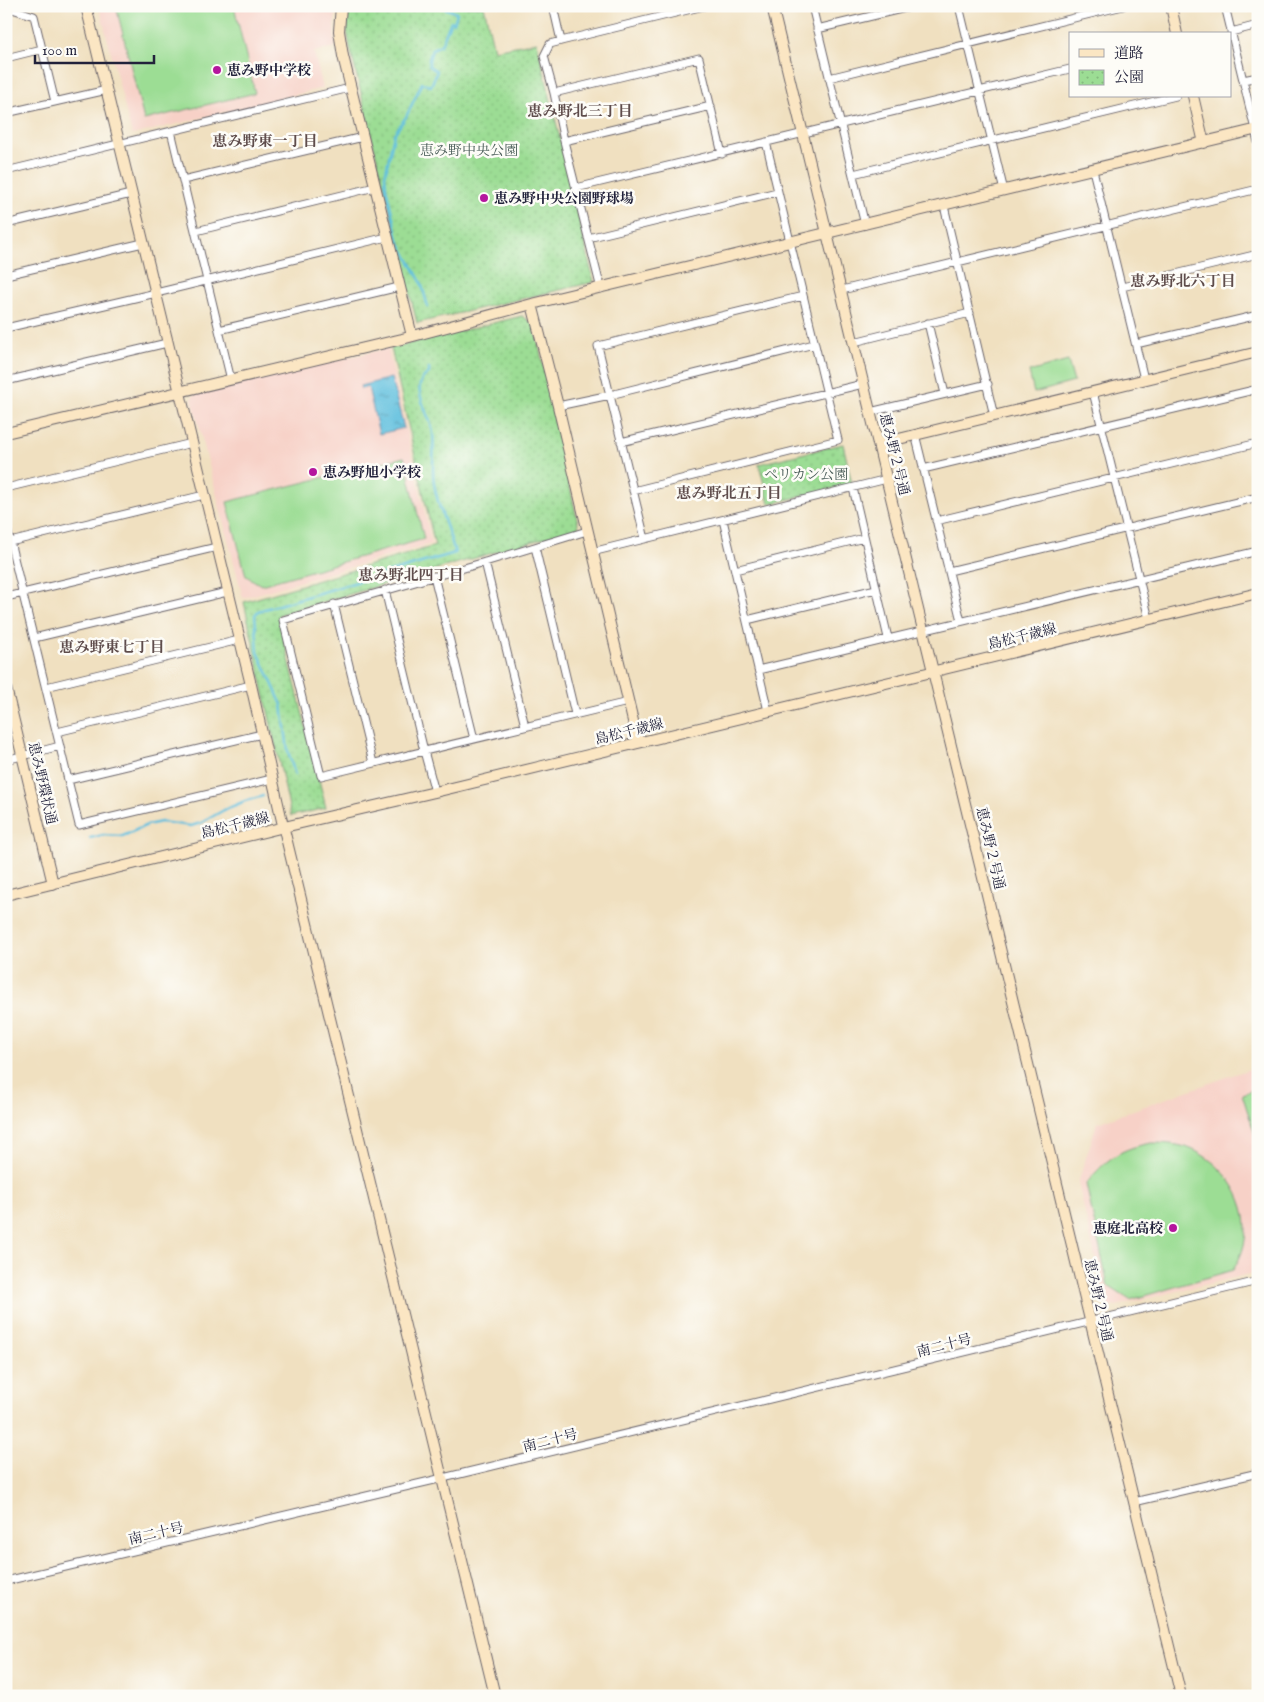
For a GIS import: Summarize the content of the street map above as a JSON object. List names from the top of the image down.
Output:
{
  "streets": {
    "street": [
      "恵み野２号通",
      "島松千歳線",
      "恵み野環状通",
      "南二十号"
    ]
  },
  "crossings": [
    ["恵み野２号通", "島松千歳線"],
    ["恵み野２号通", "南二十号"],
    ["島松千歳線", "恵み野環状通"]
  ],
  "districts": [
    "恵み野北三丁目",
    "恵み野東一丁目",
    "恵み野北六丁目",
    "恵み野北五丁目",
    "恵み野北四丁目",
    "恵み野東七丁目"
  ],
  "parks": ["恵み野中央公園", "ペリカン公園"],
  "places": [
    "恵み野中学校",
    "恵み野中央公園野球場",
    "恵み野旭小学校",
    "恵庭北高校"
  ],
  "legend": ["道路", "公園"],
  "scale_bar": "100 m"
}
